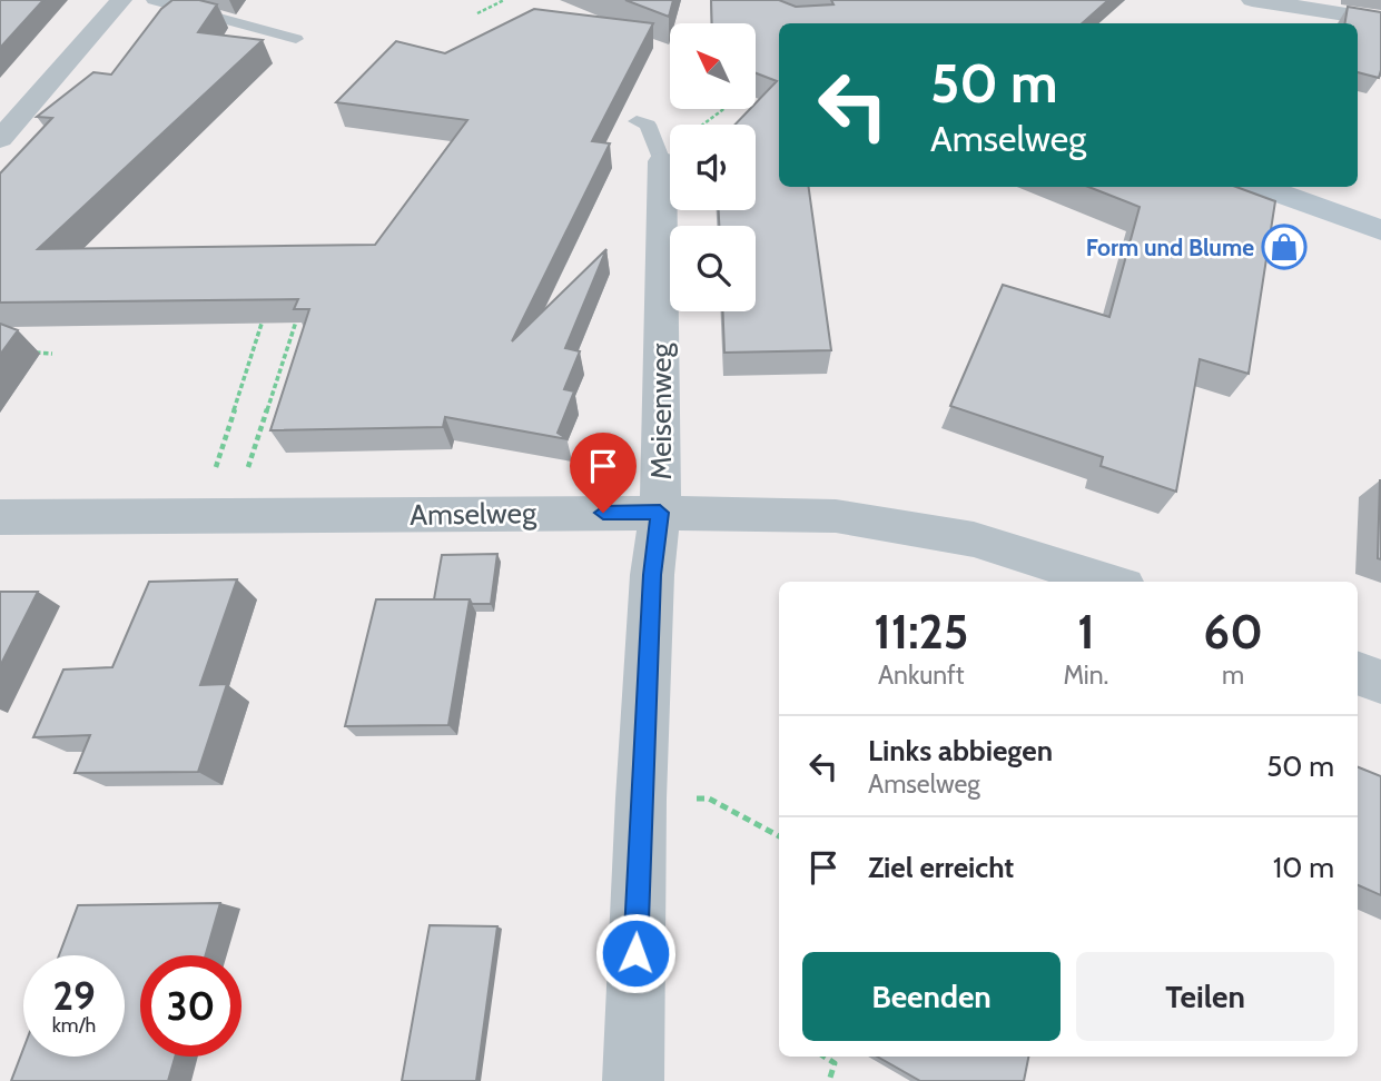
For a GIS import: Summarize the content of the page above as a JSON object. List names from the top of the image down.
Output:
{
  "streets": {
    "street": ["Meisenweg", "Amselweg"]
  },
  "crossings": [
    ["Meisenweg", "Amselweg"]
  ],
  "places": {
    "shop": ["Form und Blume"]
  },
  "north": "top left",
  "page": {
    "turn": ["50 m", "Amselweg"],
    "eta": [
      "11:25",
      "Ankunft",
      "1",
      "Min.",
      "60",
      "m"
    ],
    "list": [
      {
        "name": "Links abbiegen",
        "note": "Amselweg",
        "value": "50 m"
      },
      {
        "name": "Ziel erreicht",
        "value": "10 m"
      }
    ],
    "buttons": ["Beenden", "Teilen"],
    "speed": "29 km/h",
    "limit": "30"
  }
}
